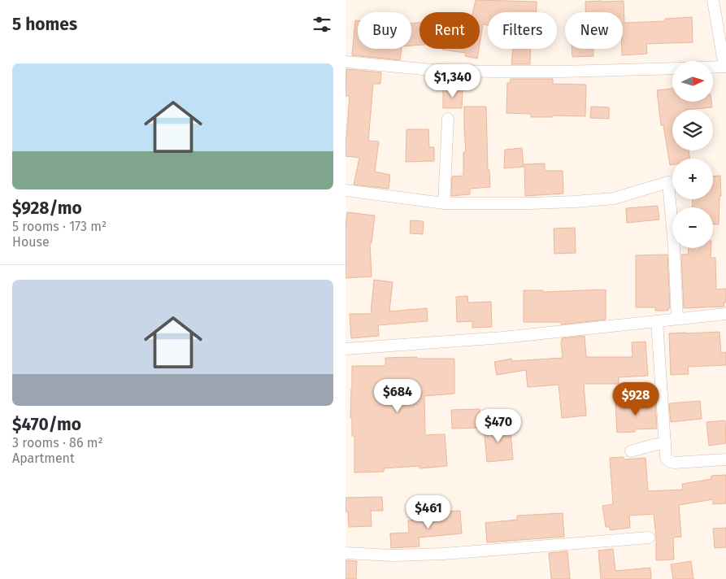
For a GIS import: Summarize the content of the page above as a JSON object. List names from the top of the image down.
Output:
{
  "north": "right",
  "page": {
    "heading": "5 homes",
    "chip": [
      "Buy",
      "Rent",
      "Filters",
      "New"
    ],
    "list": [
      {
        "name": "$928/mo",
        "note": "5 rooms · 173 m² · House"
      },
      {
        "name": "$470/mo",
        "note": "3 rooms · 86 m² · Apartment"
      }
    ],
    "map_buttons": ["+", "−"],
    "price": [
      "$1,340",
      "$684",
      "$928",
      "$470",
      "$461"
    ]
  }
}
